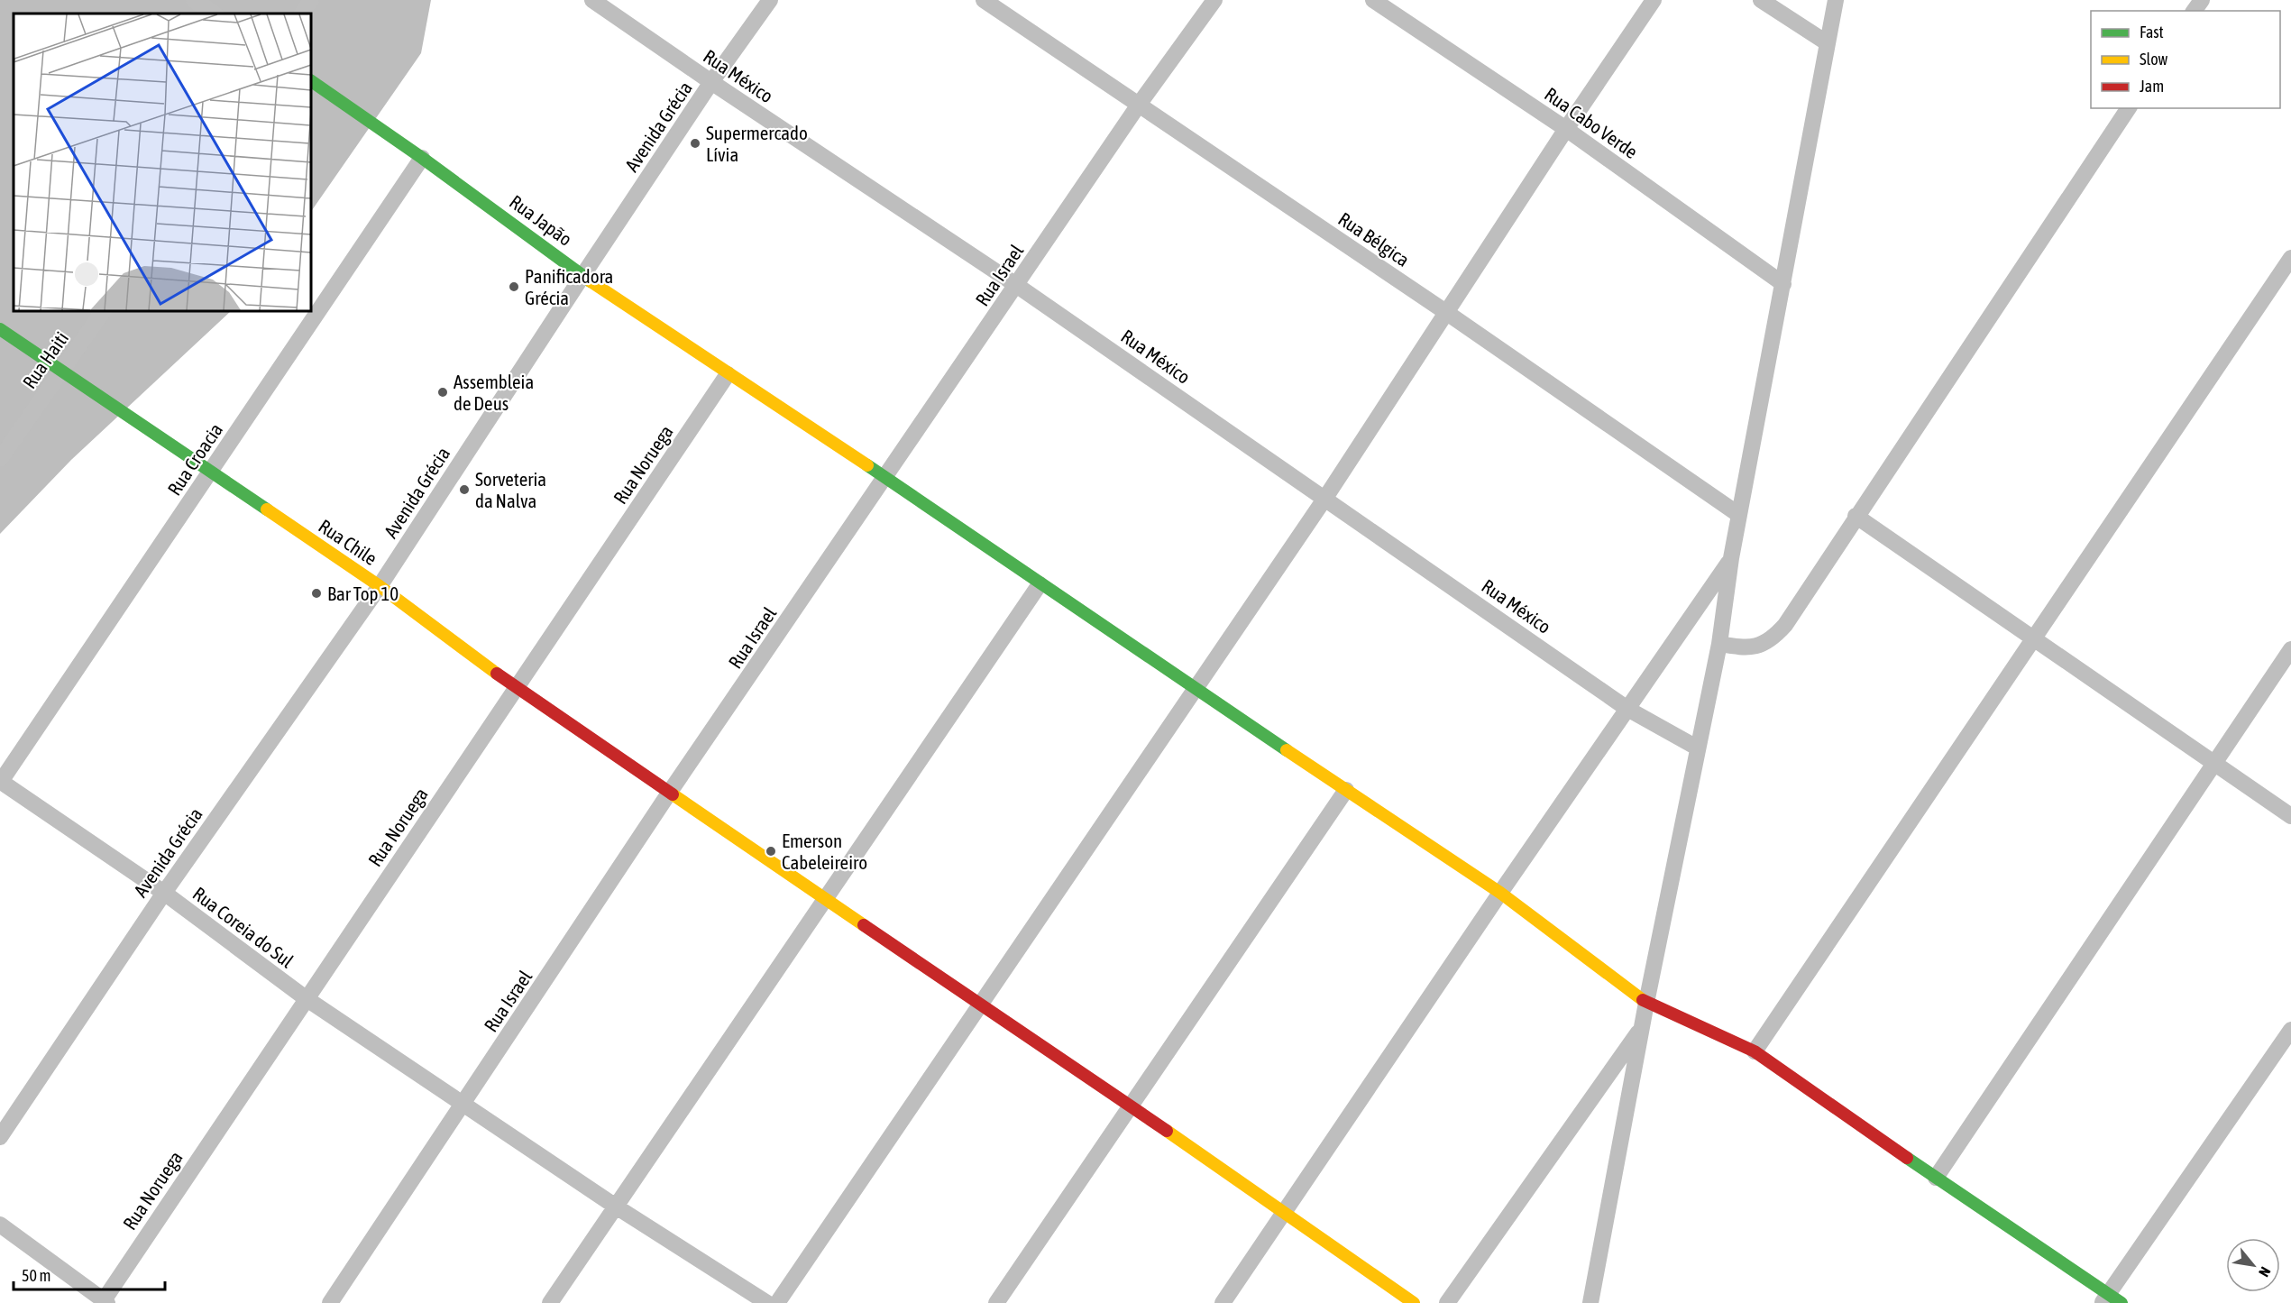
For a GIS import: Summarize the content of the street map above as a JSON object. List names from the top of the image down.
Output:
{
  "streets": {
    "street": [
      "Rua México",
      "Rua Cabo Verde",
      "Avenida Grécia",
      "Rua Japão",
      "Rua Bélgica",
      "Rua Israel",
      "Rua Haiti",
      "Rua Croacia",
      "Rua Noruega",
      "Rua Chile",
      "Rua Coreia do Sul"
    ]
  },
  "crossings": [
    ["Rua México", "Avenida Grécia"],
    ["Rua México", "Rua Israel"],
    ["Avenida Grécia", "Rua Japão"],
    ["Avenida Grécia", "Rua Chile"],
    ["Avenida Grécia", "Rua Coreia do Sul"],
    ["Rua Japão", "Rua Israel"],
    ["Rua Japão", "Rua Croacia"],
    ["Rua Japão", "Rua Noruega"],
    ["Rua Bélgica", "Rua Israel"],
    ["Rua Israel", "Rua Chile"],
    ["Rua Israel", "Rua Coreia do Sul"],
    ["Rua Haiti", "Rua Chile"],
    ["Rua Croacia", "Rua Chile"],
    ["Rua Croacia", "Rua Coreia do Sul"],
    ["Rua Noruega", "Rua Chile"],
    ["Rua Noruega", "Rua Coreia do Sul"]
  ],
  "places": [
    "Supermercado Lívia",
    "Panificadora Grécia",
    "Assembleia de Deus",
    "Sorveteria da Nalva",
    "Bar Top 10",
    "Emerson Cabeleireiro"
  ],
  "legend": ["Fast", "Slow", "Jam"],
  "scale_bar": "50 m",
  "north": "bottom right"
}
